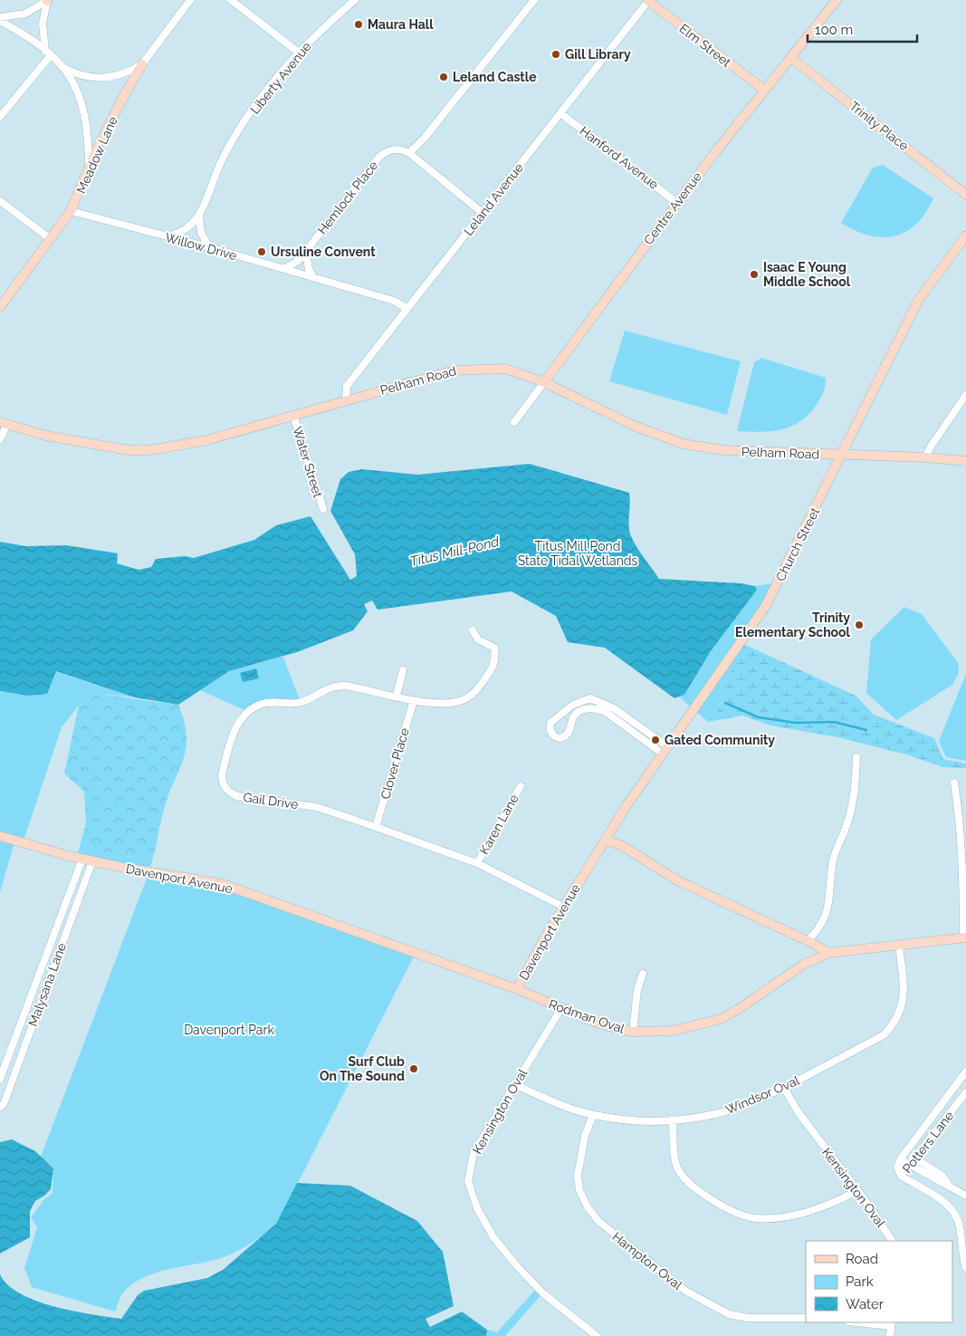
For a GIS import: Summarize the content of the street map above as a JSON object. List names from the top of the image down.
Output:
{
  "streets": {
    "street": [
      "Elm Street",
      "Liberty Avenue",
      "Trinity Place",
      "Meadow Lane",
      "Hanford Avenue",
      "Hemlock Place",
      "Leland Avenue",
      "Centre Avenue",
      "Willow Drive",
      "Pelham Road",
      "Water Street",
      "Church Street",
      "Clover Place",
      "Gail Drive",
      "Karen Lane",
      "Davenport Avenue",
      "Malysana Lane",
      "Rodman Oval",
      "Windsor Oval",
      "Kensington Oval",
      "Potters Lane",
      "Hampton Oval"
    ]
  },
  "crossings": [
    ["Elm Street", "Leland Avenue"],
    ["Elm Street", "Centre Avenue"],
    ["Liberty Avenue", "Willow Drive"],
    ["Trinity Place", "Centre Avenue"],
    ["Meadow Lane", "Willow Drive"],
    ["Hanford Avenue", "Leland Avenue"],
    ["Hanford Avenue", "Centre Avenue"],
    ["Hemlock Place", "Willow Drive"],
    ["Leland Avenue", "Willow Drive"],
    ["Leland Avenue", "Pelham Road"],
    ["Centre Avenue", "Pelham Road"],
    ["Pelham Road", "Water Street"],
    ["Pelham Road", "Church Street"],
    ["Church Street", "Davenport Avenue"],
    ["Clover Place", "Gail Drive"],
    ["Gail Drive", "Karen Lane"],
    ["Gail Drive", "Davenport Avenue"],
    ["Davenport Avenue", "Malysana Lane"],
    ["Davenport Avenue", "Rodman Oval"],
    ["Rodman Oval", "Kensington Oval"],
    ["Windsor Oval", "Kensington Oval"],
    ["Windsor Oval", "Hampton Oval"]
  ],
  "water": ["Titus Mill-Pond"],
  "parks": ["Titus Mill Pond State Tidal Wetlands", "Davenport Park"],
  "places": [
    "Maura Hall",
    "Gill Library",
    "Leland Castle",
    "Ursuline Convent",
    "Isaac E Young Middle School",
    "Trinity Elementary School",
    "Gated Community",
    "Surf Club On The Sound"
  ],
  "legend": ["Road", "Park", "Water"],
  "scale_bar": "100 m"
}
